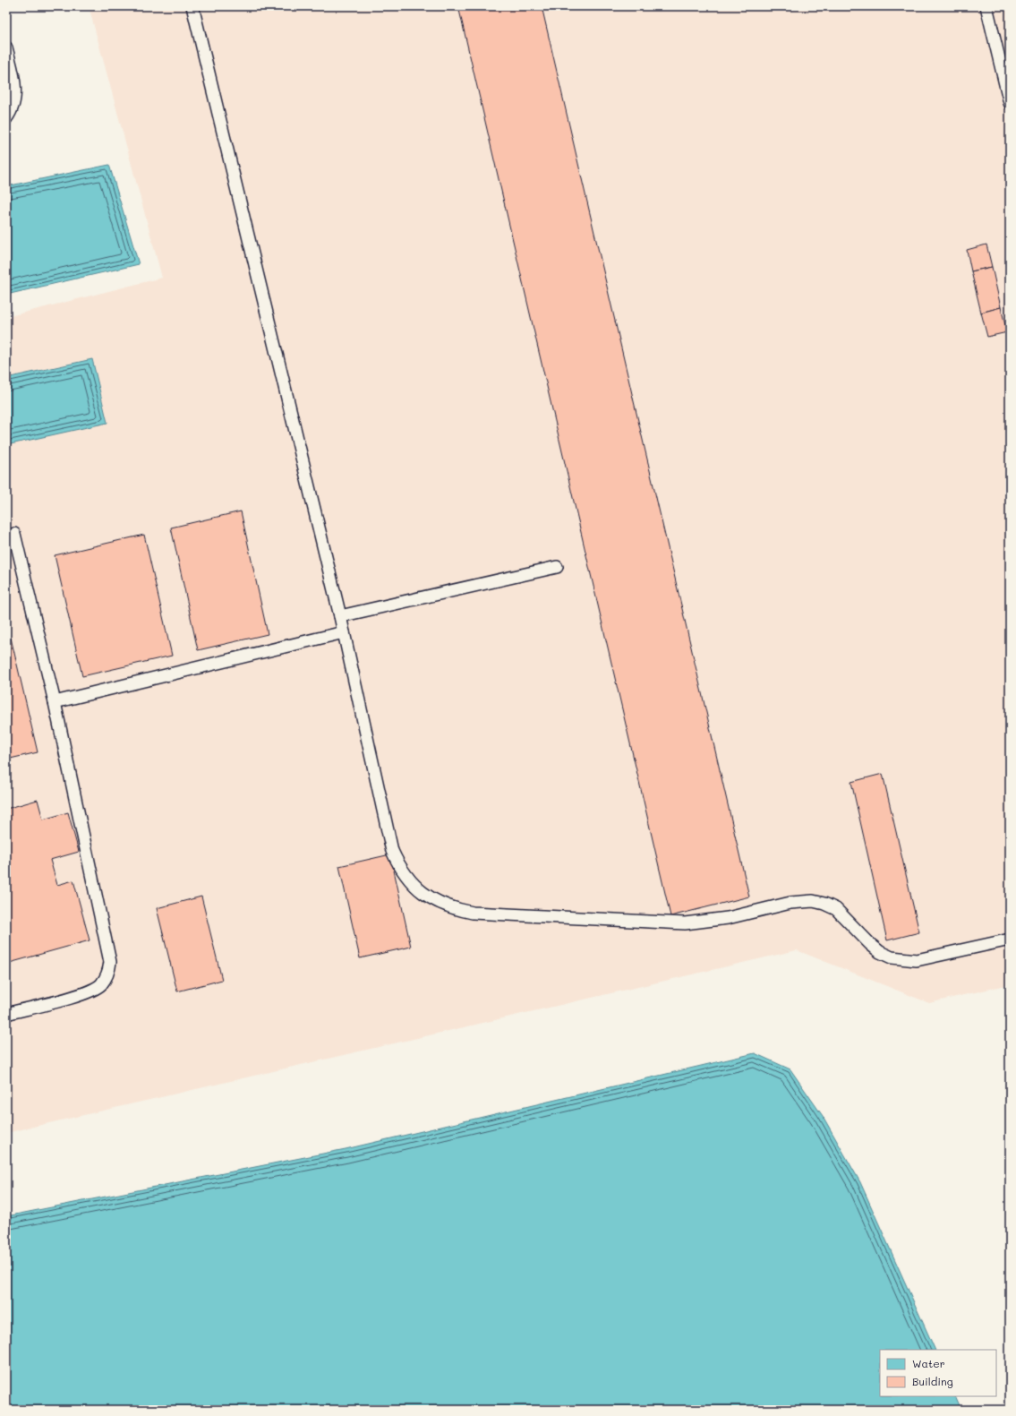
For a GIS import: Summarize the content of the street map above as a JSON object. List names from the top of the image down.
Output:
{
  "legend": ["Water", "Building"]
}
